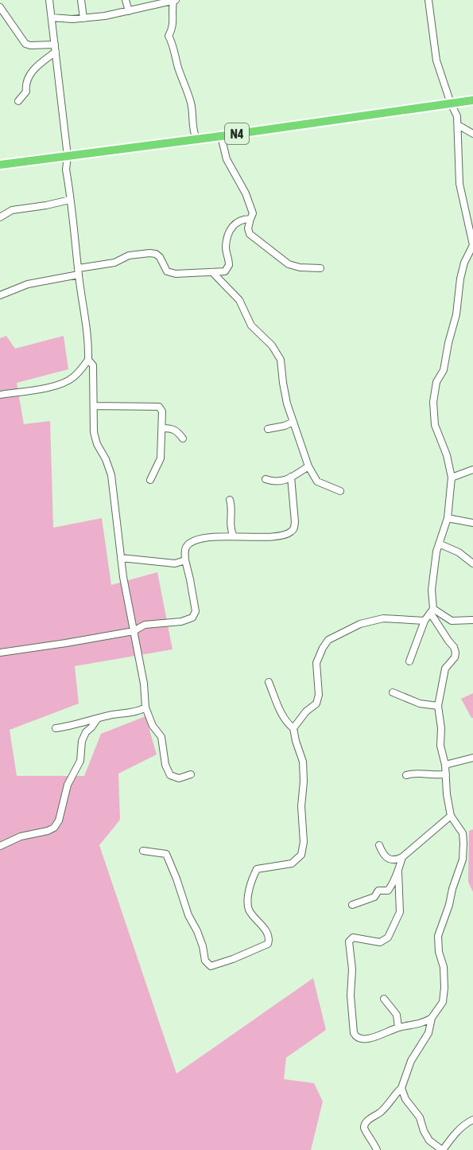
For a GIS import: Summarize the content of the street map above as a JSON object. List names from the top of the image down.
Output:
{
  "streets": {
    "highway": ["N4"]
  }
}
